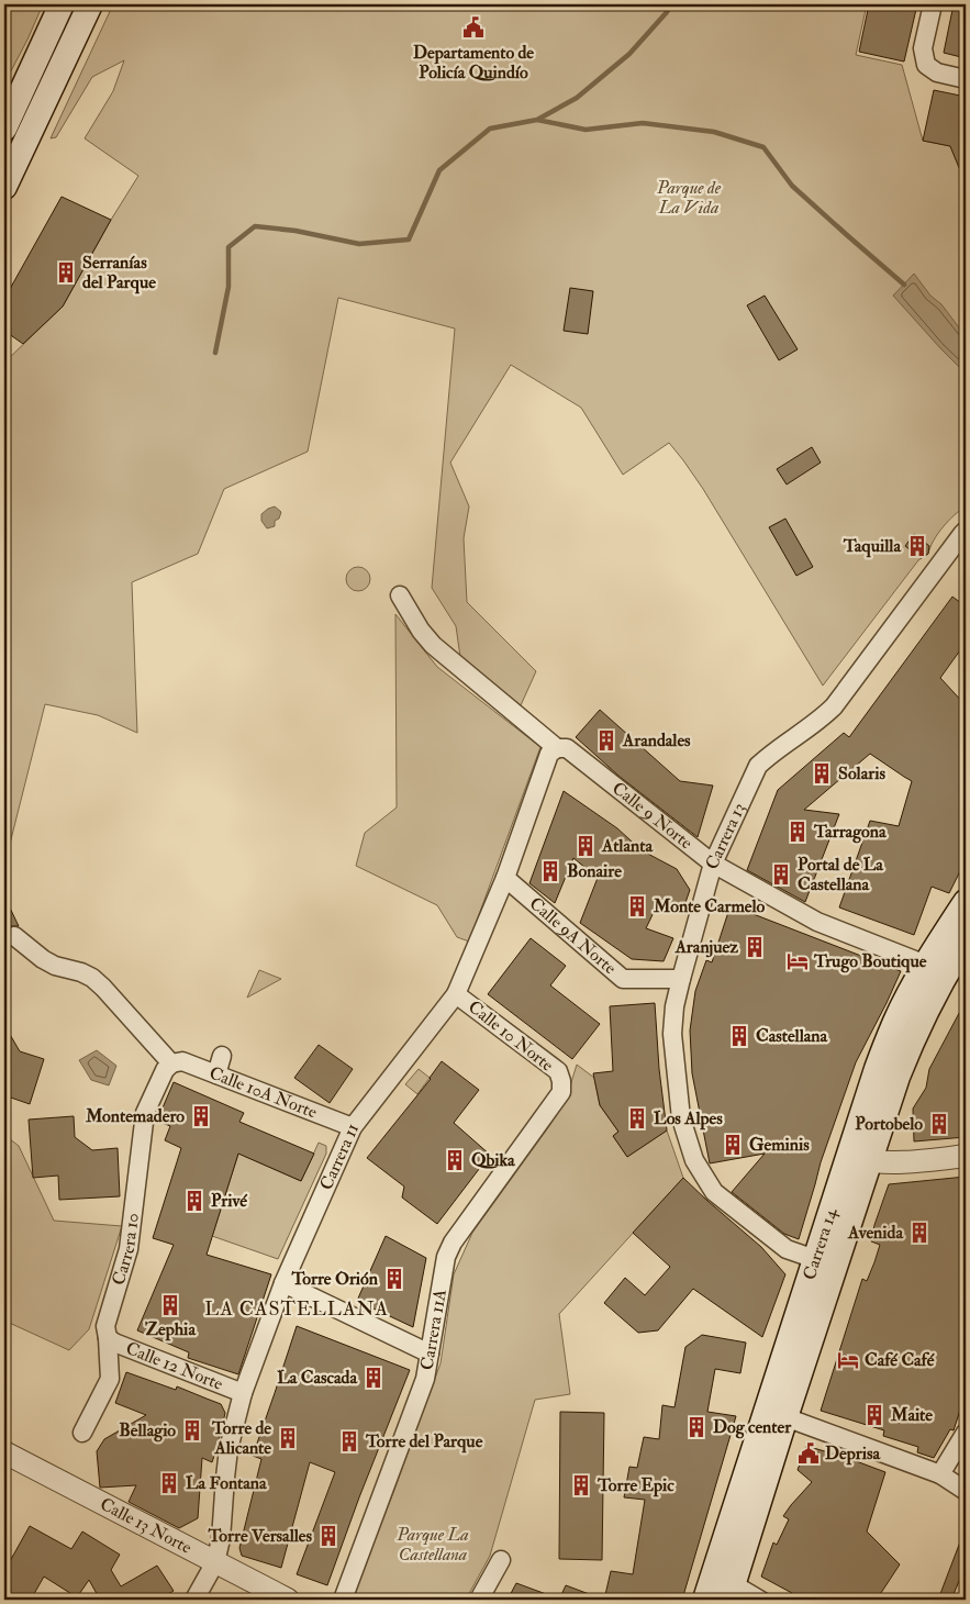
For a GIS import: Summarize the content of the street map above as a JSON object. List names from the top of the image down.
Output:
{
  "streets": {
    "main road": ["Carrera 14"],
    "street": [
      "Calle 9 Norte",
      "Carrera 13",
      "Calle 9A Norte",
      "Calle 10 Norte",
      "Calle 10A Norte",
      "Carrera 11",
      "Carrera 10",
      "Carrera 11A",
      "Calle 12 Norte",
      "Calle 13 Norte"
    ]
  },
  "crossings": [
    ["Calle 9 Norte", "Carrera 13"],
    ["Calle 9 Norte", "Carrera 11"],
    ["Calle 9 Norte", "Carrera 14"],
    ["Carrera 13", "Calle 9A Norte"],
    ["Carrera 13", "Carrera 14"],
    ["Calle 9A Norte", "Carrera 11"],
    ["Calle 10 Norte", "Carrera 11"],
    ["Calle 10 Norte", "Carrera 11A"],
    ["Calle 10A Norte", "Carrera 11"],
    ["Calle 10A Norte", "Carrera 10"],
    ["Carrera 11", "Calle 12 Norte"],
    ["Carrera 11", "Calle 13 Norte"],
    ["Carrera 10", "Calle 12 Norte"]
  ],
  "districts": ["LA CASTELLANA"],
  "parks": ["Parque de La Vida", "Parque La Castellana"],
  "places": {
    "public building": ["Departamento de Policía Quindío", "Deprisa"],
    "building": [
      "Serranías del Parque",
      "Taquilla",
      "Arandales",
      "Solaris",
      "Tarragona",
      "Atlanta",
      "Bonaire",
      "Portal de La Castellana",
      "Monte Carmelo",
      "Aranjuez",
      "Castellana",
      "Montemadero",
      "Los Alpes",
      "Portobelo",
      "Geminis",
      "Qbika",
      "Privé",
      "Avenida",
      "Torre Orión",
      "Zephia",
      "La Cascada",
      "Maite",
      "Dog center",
      "Bellagio",
      "Torre de Alicante",
      "Torre del Parque",
      "La Fontana",
      "Torre Epic",
      "Torre Versalles"
    ],
    "hotel": ["Trugo Boutique", "Café Café"]
  }
}
